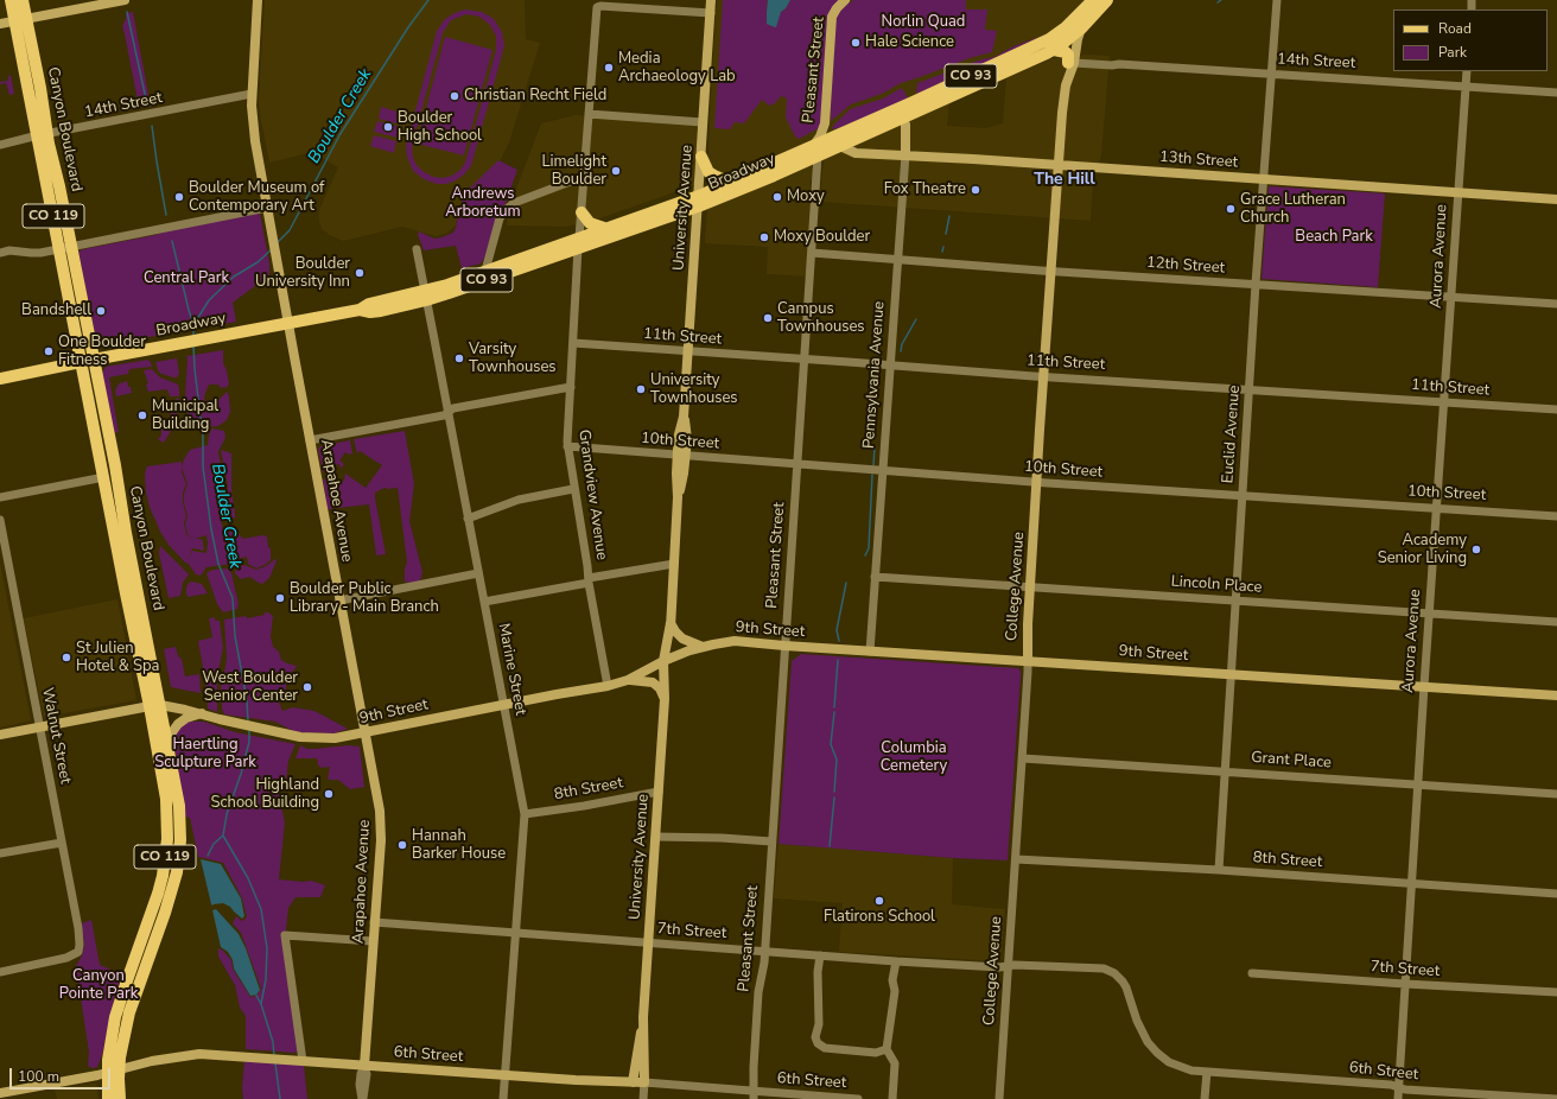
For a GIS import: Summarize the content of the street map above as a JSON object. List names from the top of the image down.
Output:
{
  "streets": {
    "main road": [
      "CO 93",
      "Canyon Boulevard",
      "Broadway",
      "CO 119"
    ],
    "street": [
      "14th Street",
      "Pleasant Street",
      "13th Street",
      "University Avenue",
      "Aurora Avenue",
      "12th Street",
      "11th Street",
      "Pennsylvania Avenue",
      "Euclid Avenue",
      "10th Street",
      "Grandview Avenue",
      "Arapahoe Avenue",
      "Lincoln Place",
      "College Avenue",
      "9th Street",
      "Marine Street",
      "Walnut Street",
      "Grant Place",
      "8th Street",
      "7th Street",
      "6th Street"
    ]
  },
  "crossings": [
    ["14th Street", "Canyon Boulevard"],
    ["14th Street", "Aurora Avenue"],
    ["14th Street", "Euclid Avenue"],
    ["14th Street", "Arapahoe Avenue"],
    ["14th Street", "College Avenue"],
    ["Pleasant Street", "Broadway"],
    ["Pleasant Street", "12th Street"],
    ["Pleasant Street", "11th Street"],
    ["Pleasant Street", "10th Street"],
    ["Pleasant Street", "9th Street"],
    ["Pleasant Street", "7th Street"],
    ["Pleasant Street", "6th Street"],
    ["CO 93", "13th Street"],
    ["CO 93", "Pennsylvania Avenue"],
    ["CO 93", "College Avenue"],
    ["Canyon Boulevard", "Broadway"],
    ["Canyon Boulevard", "9th Street"],
    ["Canyon Boulevard", "6th Street"],
    ["13th Street", "Aurora Avenue"],
    ["13th Street", "Pennsylvania Avenue"],
    ["13th Street", "Euclid Avenue"],
    ["13th Street", "College Avenue"],
    ["Broadway", "University Avenue"],
    ["Broadway", "Grandview Avenue"],
    ["Broadway", "Arapahoe Avenue"],
    ["Broadway", "Marine Street"],
    ["University Avenue", "11th Street"],
    ["University Avenue", "10th Street"],
    ["University Avenue", "Grandview Avenue"],
    ["University Avenue", "9th Street"],
    ["University Avenue", "8th Street"],
    ["University Avenue", "7th Street"],
    ["University Avenue", "6th Street"],
    ["Aurora Avenue", "12th Street"],
    ["Aurora Avenue", "11th Street"],
    ["Aurora Avenue", "10th Street"],
    ["Aurora Avenue", "Lincoln Place"],
    ["Aurora Avenue", "9th Street"],
    ["Aurora Avenue", "Grant Place"],
    ["Aurora Avenue", "8th Street"],
    ["Aurora Avenue", "7th Street"],
    ["Aurora Avenue", "6th Street"],
    ["12th Street", "Pennsylvania Avenue"],
    ["12th Street", "Euclid Avenue"],
    ["12th Street", "College Avenue"],
    ["11th Street", "Pennsylvania Avenue"],
    ["11th Street", "Euclid Avenue"],
    ["11th Street", "Grandview Avenue"],
    ["11th Street", "College Avenue"],
    ["Pennsylvania Avenue", "10th Street"],
    ["Pennsylvania Avenue", "Lincoln Place"],
    ["Pennsylvania Avenue", "9th Street"],
    ["Euclid Avenue", "10th Street"],
    ["Euclid Avenue", "Lincoln Place"],
    ["Euclid Avenue", "9th Street"],
    ["Euclid Avenue", "Grant Place"],
    ["Euclid Avenue", "8th Street"],
    ["10th Street", "Grandview Avenue"],
    ["10th Street", "College Avenue"],
    ["Grandview Avenue", "9th Street"],
    ["Arapahoe Avenue", "9th Street"],
    ["Arapahoe Avenue", "7th Street"],
    ["Arapahoe Avenue", "6th Street"],
    ["Lincoln Place", "College Avenue"],
    ["College Avenue", "9th Street"],
    ["College Avenue", "Grant Place"],
    ["College Avenue", "8th Street"],
    ["College Avenue", "7th Street"],
    ["College Avenue", "6th Street"],
    ["9th Street", "Marine Street"],
    ["9th Street", "Walnut Street"],
    ["Marine Street", "8th Street"],
    ["Marine Street", "7th Street"],
    ["Marine Street", "6th Street"],
    ["7th Street", "6th Street"]
  ],
  "districts": ["The Hill"],
  "water": ["Boulder Creek"],
  "parks": [
    "Norlin Quad",
    "Andrews Arboretum",
    "Beach Park",
    "Central Park",
    "Haertling Sculpture Park",
    "Columbia Cemetery",
    "Canyon Pointe Park"
  ],
  "places": [
    "Hale Science",
    "Media Archaeology Lab",
    "Christian Recht Field",
    "Boulder High School",
    "Limelight Boulder",
    "Fox Theatre",
    "Boulder Museum of Contemporary Art",
    "Moxy",
    "Grace Lutheran Church",
    "Moxy Boulder",
    "Boulder University Inn",
    "Bandshell",
    "Campus Townhouses",
    "One Boulder Fitness",
    "Varsity Townhouses",
    "University Townhouses",
    "Municipal Building",
    "Academy Senior Living",
    "Boulder Public Library - Main Branch",
    "St Julien Hotel & Spa",
    "West Boulder Senior Center",
    "Highland School Building",
    "Hannah Barker House",
    "Flatirons School"
  ],
  "legend": ["Road", "Park"],
  "scale_bar": "100 m"
}
